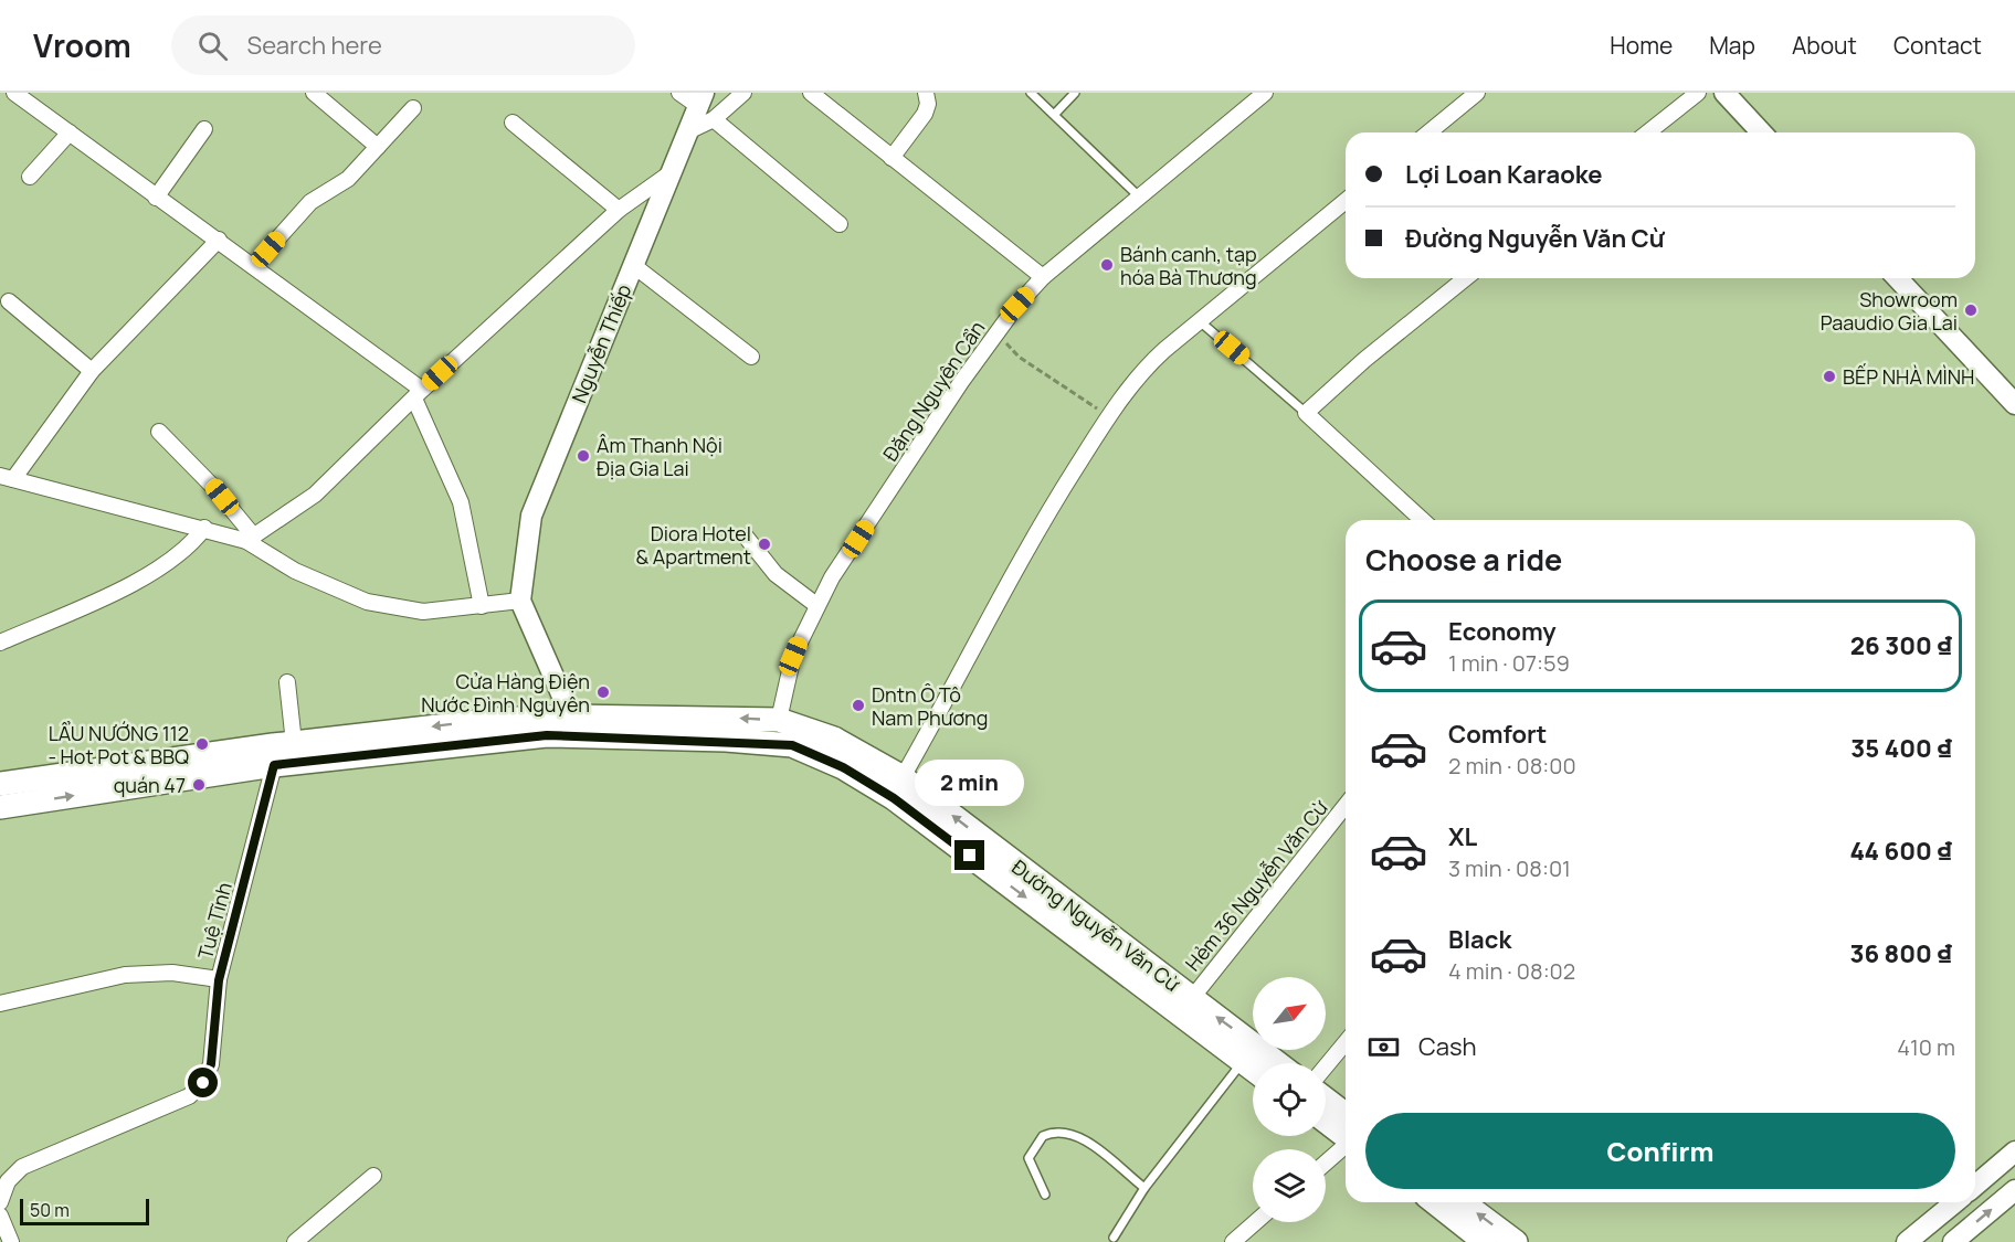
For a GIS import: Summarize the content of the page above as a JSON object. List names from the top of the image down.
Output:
{
  "streets": {
    "main road": ["Đường Nguyễn Văn Cừ"],
    "street": [
      "Nguyễn Thiếp",
      "Đặng Nguyên Cẩn",
      "Hẻm 36 Nguyễn Văn Cừ",
      "Tuệ Tĩnh"
    ]
  },
  "crossings": [
    ["Đặng Nguyên Cẩn", "Đường Nguyễn Văn Cừ"],
    ["Hẻm 36 Nguyễn Văn Cừ", "Đường Nguyễn Văn Cừ"],
    ["Tuệ Tĩnh", "Đường Nguyễn Văn Cừ"]
  ],
  "places": [
    "Bánh canh, tạp hóa Bà Thương",
    "Showroom Paaudio Gia Lai",
    "BẾP NHÀ MÌNH",
    "Âm Thanh Nội Địa Gia Lai",
    "Diora Hotel & Apartment",
    "Cửa Hàng Điện Nước Đình Nguyên",
    "Dntn Ô Tô Nam Phương",
    "LẨU NƯỚNG 112 - Hot Pot & BBQ",
    "quán 47"
  ],
  "scale_bar": "50 m",
  "north": "top right",
  "page": {
    "header": "Vroom",
    "search": "Search here",
    "nav": [
      "Home",
      "Map",
      "About",
      "Contact"
    ],
    "banner": ["Lợi Loan Karaoke", "Đường Nguyễn Văn Cừ"],
    "heading": "Choose a ride",
    "list": [
      {
        "name": "Economy",
        "note": "1 min · 07:59",
        "value": "26 300 ₫"
      },
      {
        "name": "Comfort",
        "note": "2 min · 08:00",
        "value": "35 400 ₫"
      },
      {
        "name": "XL",
        "note": "3 min · 08:01",
        "value": "44 600 ₫"
      },
      {
        "name": "Black",
        "note": "4 min · 08:02",
        "value": "36 800 ₫"
      }
    ],
    "bubble": "2 min",
    "pay": ["Cash", "410 m"],
    "buttons": "Confirm",
    "scale": "50 m"
  }
}
